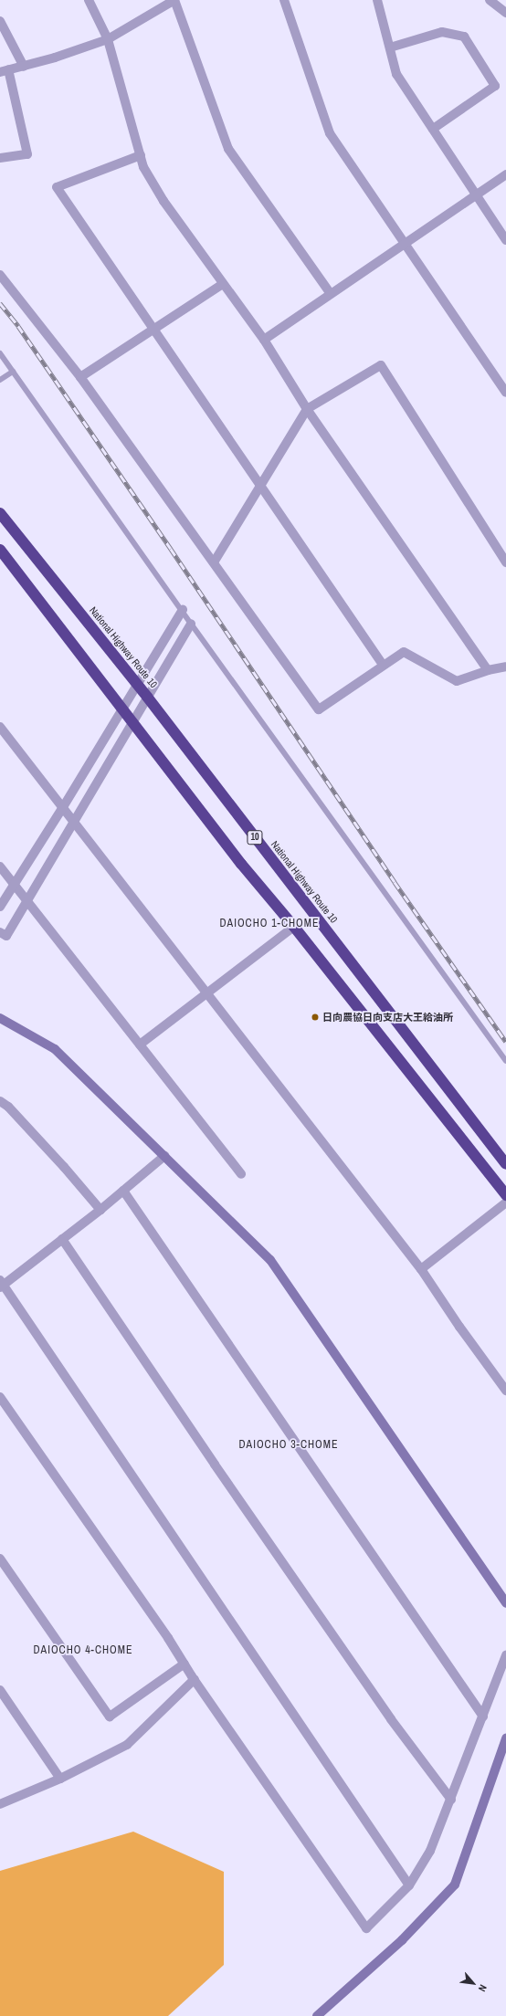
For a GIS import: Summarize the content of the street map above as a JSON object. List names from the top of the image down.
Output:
{
  "streets": {
    "highway": ["National Highway Route 10", "10"]
  },
  "districts": ["DAIOCHO 1-CHOME", "DAIOCHO 3-CHOME", "DAIOCHO 4-CHOME"],
  "places": ["日向農協日向支店大王給油所"],
  "north": "bottom right"
}
